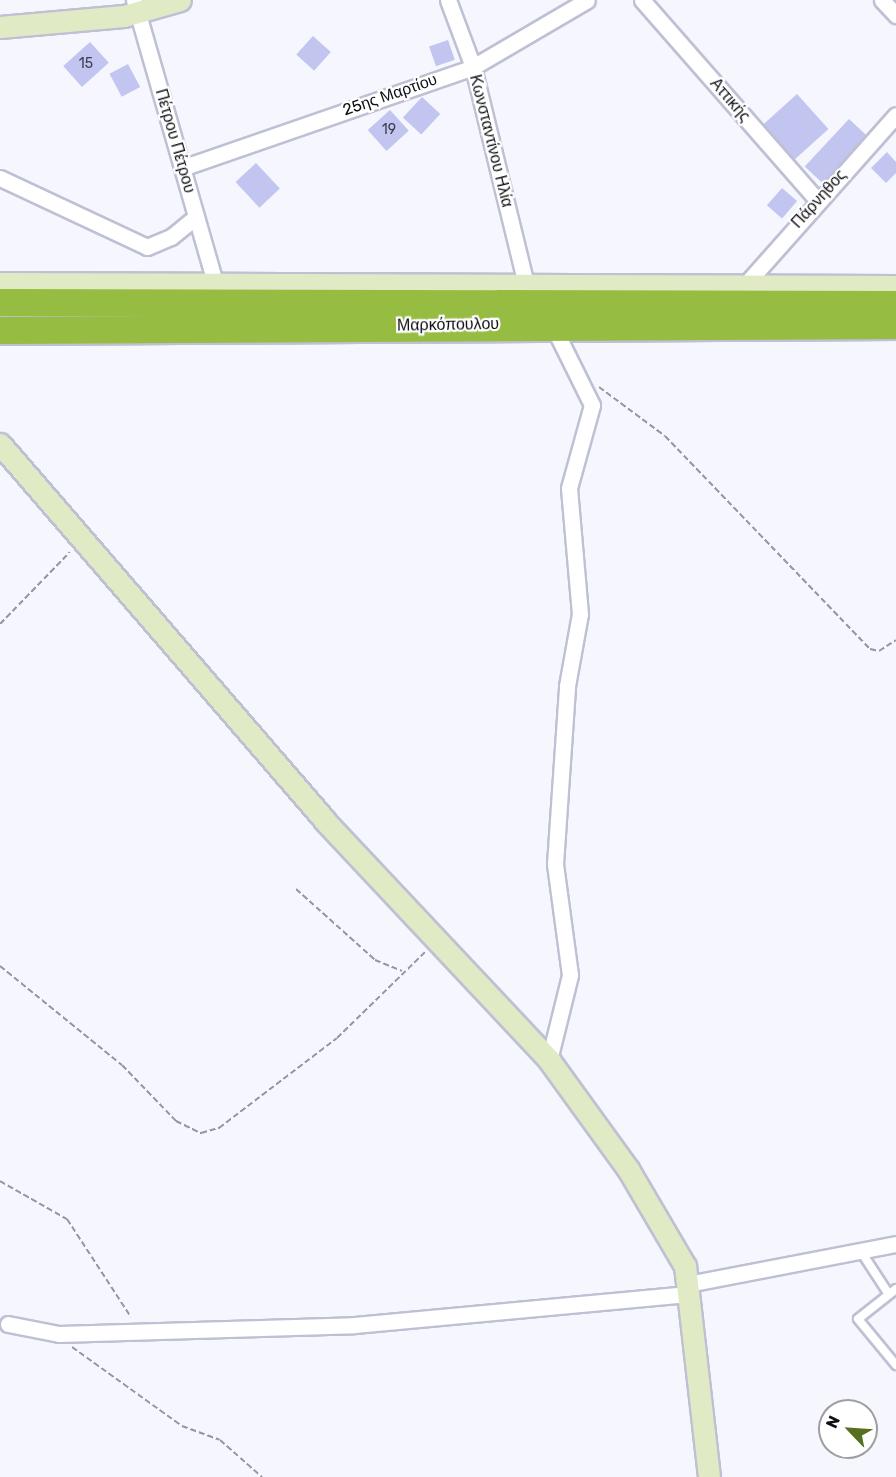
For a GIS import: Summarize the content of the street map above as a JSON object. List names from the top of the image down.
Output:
{
  "streets": {
    "highway": ["Μαρκόπουλου"],
    "street": [
      "25ης Μαρτίου",
      "Αττικής",
      "Πέτρου Πέτρου",
      "Κωνσταντίνου Ηλία",
      "Πάρνηθος"
    ]
  },
  "crossings": [
    ["25ης Μαρτίου", "Πέτρου Πέτρου"],
    ["25ης Μαρτίου", "Κωνσταντίνου Ηλία"],
    ["Αττικής", "Πάρνηθος"]
  ],
  "house_numbers": ["15", "19"],
  "north": "top left"
}
